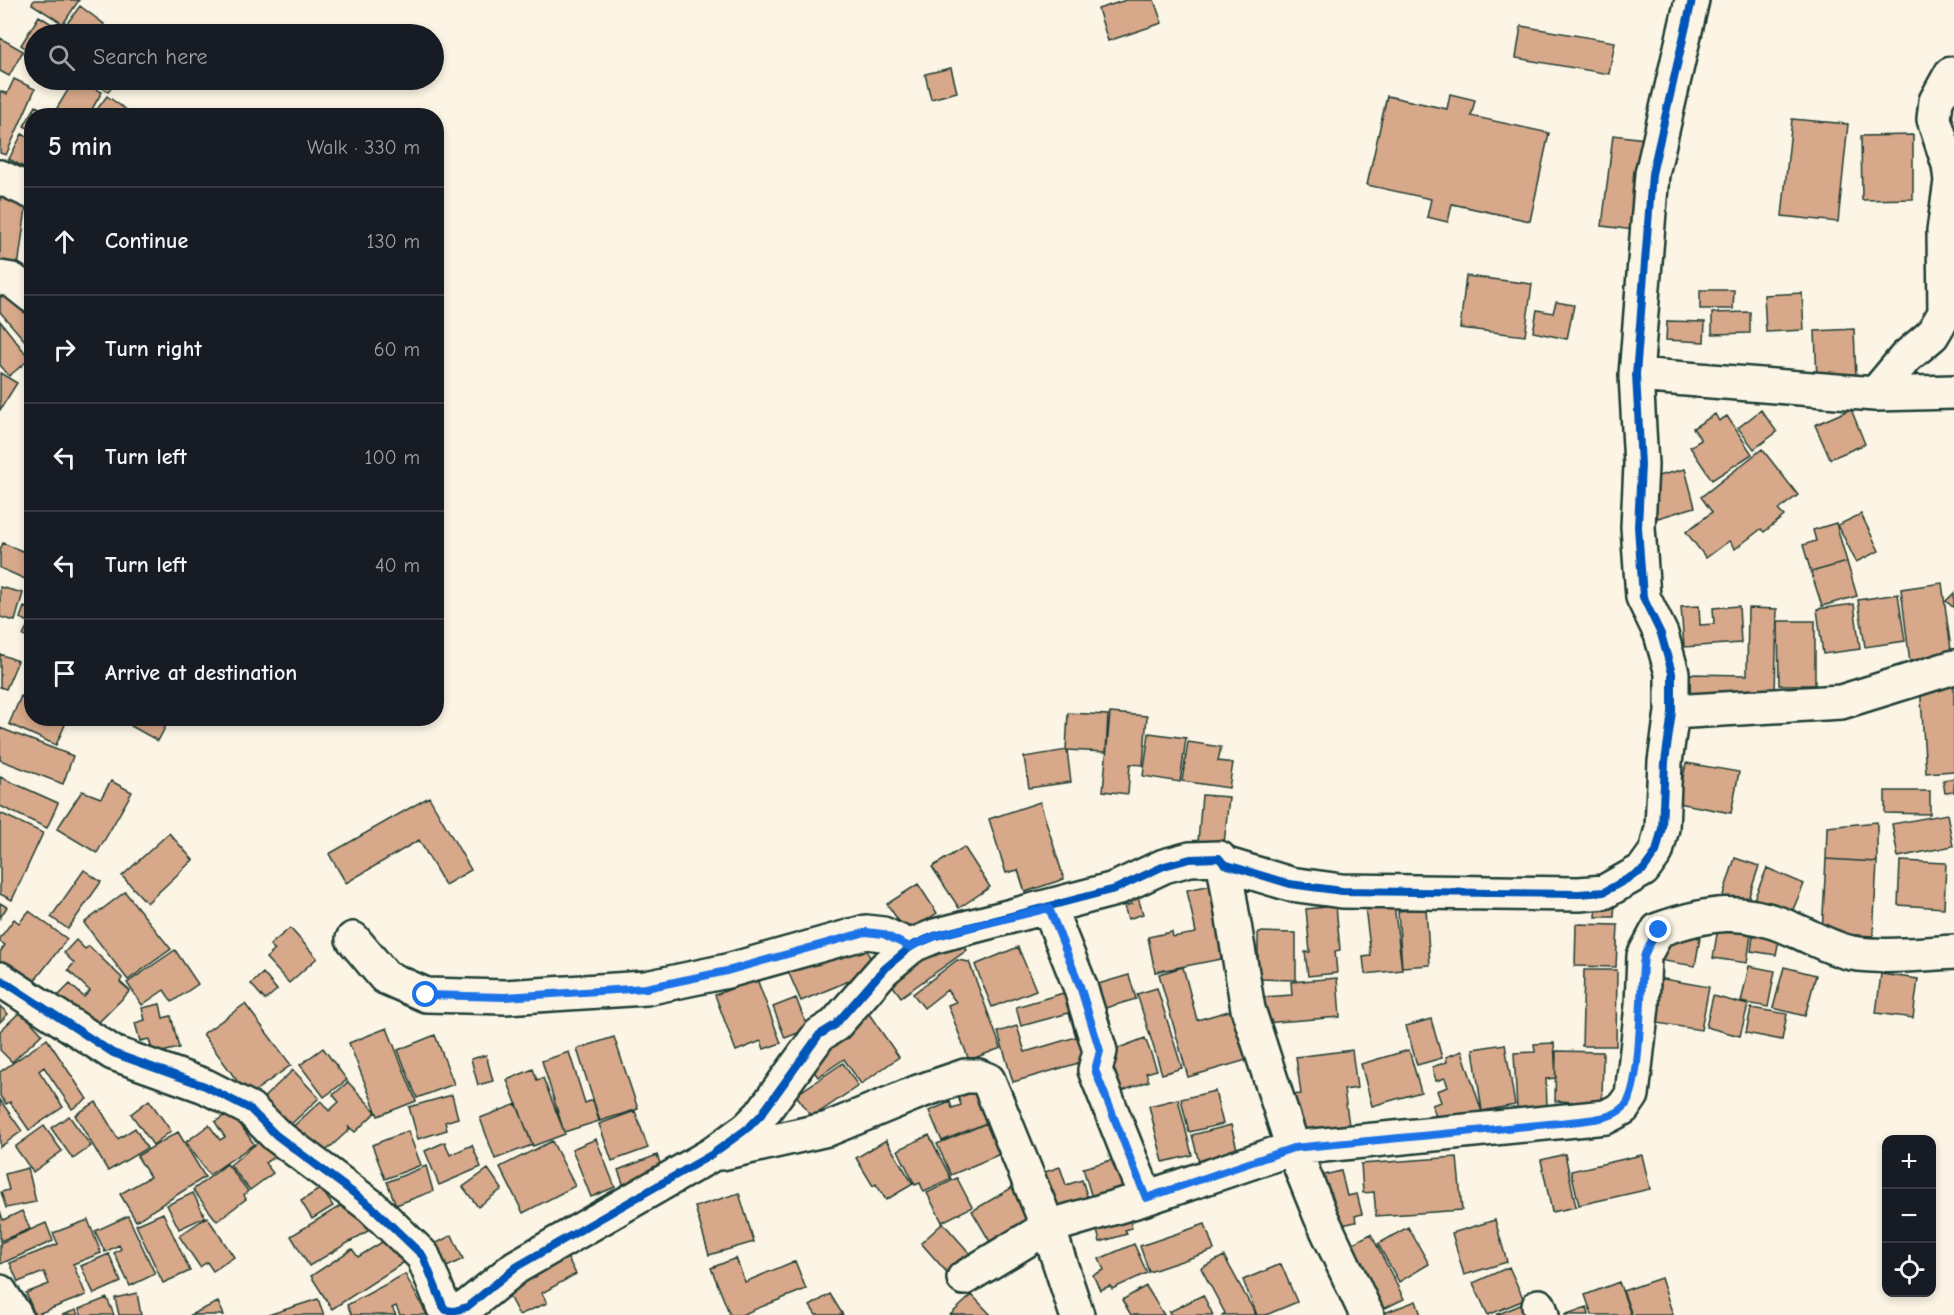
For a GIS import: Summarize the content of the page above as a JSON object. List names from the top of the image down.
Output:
{
  "page": {
    "search": "Search here",
    "heading": ["5 min", "Walk · 330 m"],
    "list": [
      ["Continue", "130 m"],
      ["Turn right", "60 m"],
      ["Turn left", "100 m"],
      ["Turn left", "40 m"],
      "Arrive at destination"
    ],
    "map_buttons": ["+", "−"]
  }
}
